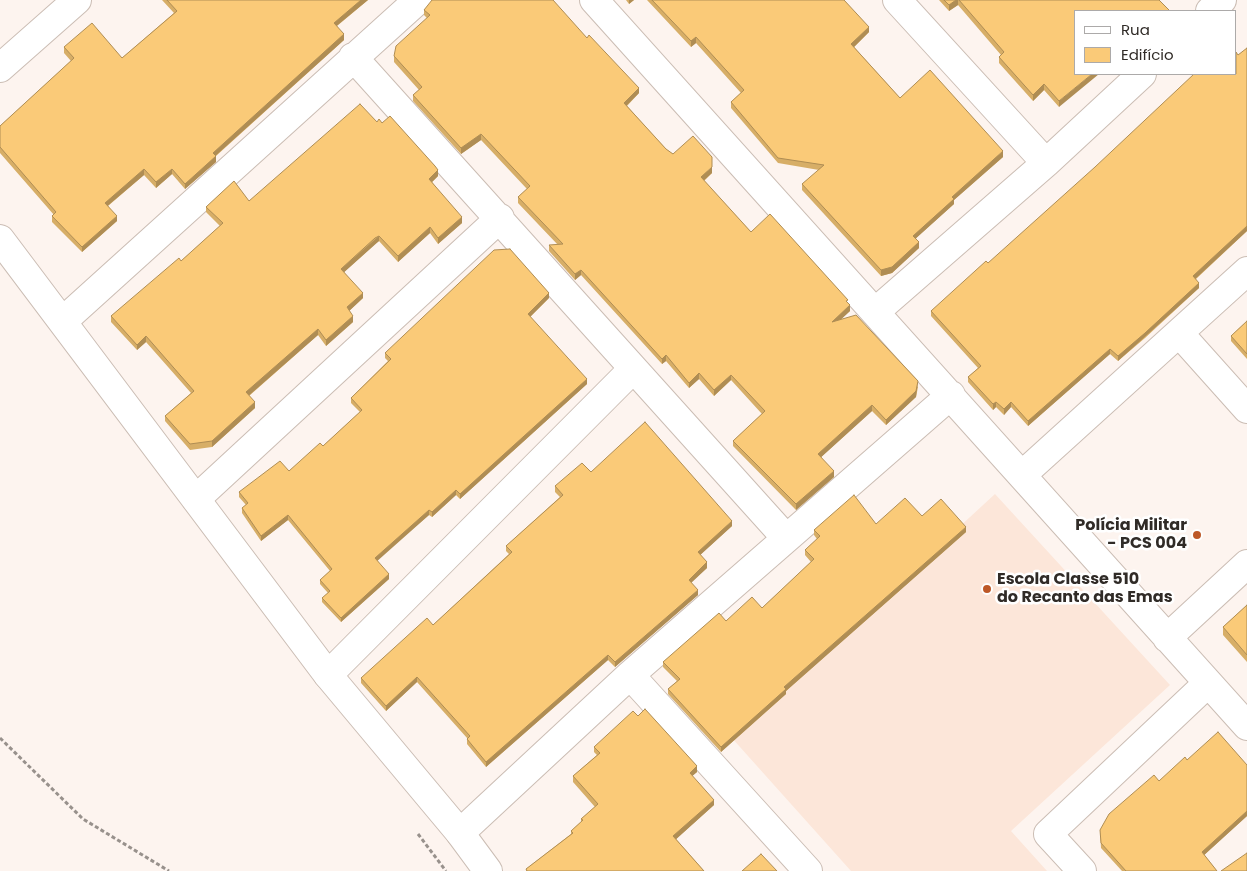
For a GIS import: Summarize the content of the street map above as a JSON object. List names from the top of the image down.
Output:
{
  "places": ["Polícia Militar - PCS 004", "Escola Classe 510 do Recanto das Emas"],
  "legend": ["Rua", "Edifício"]
}
